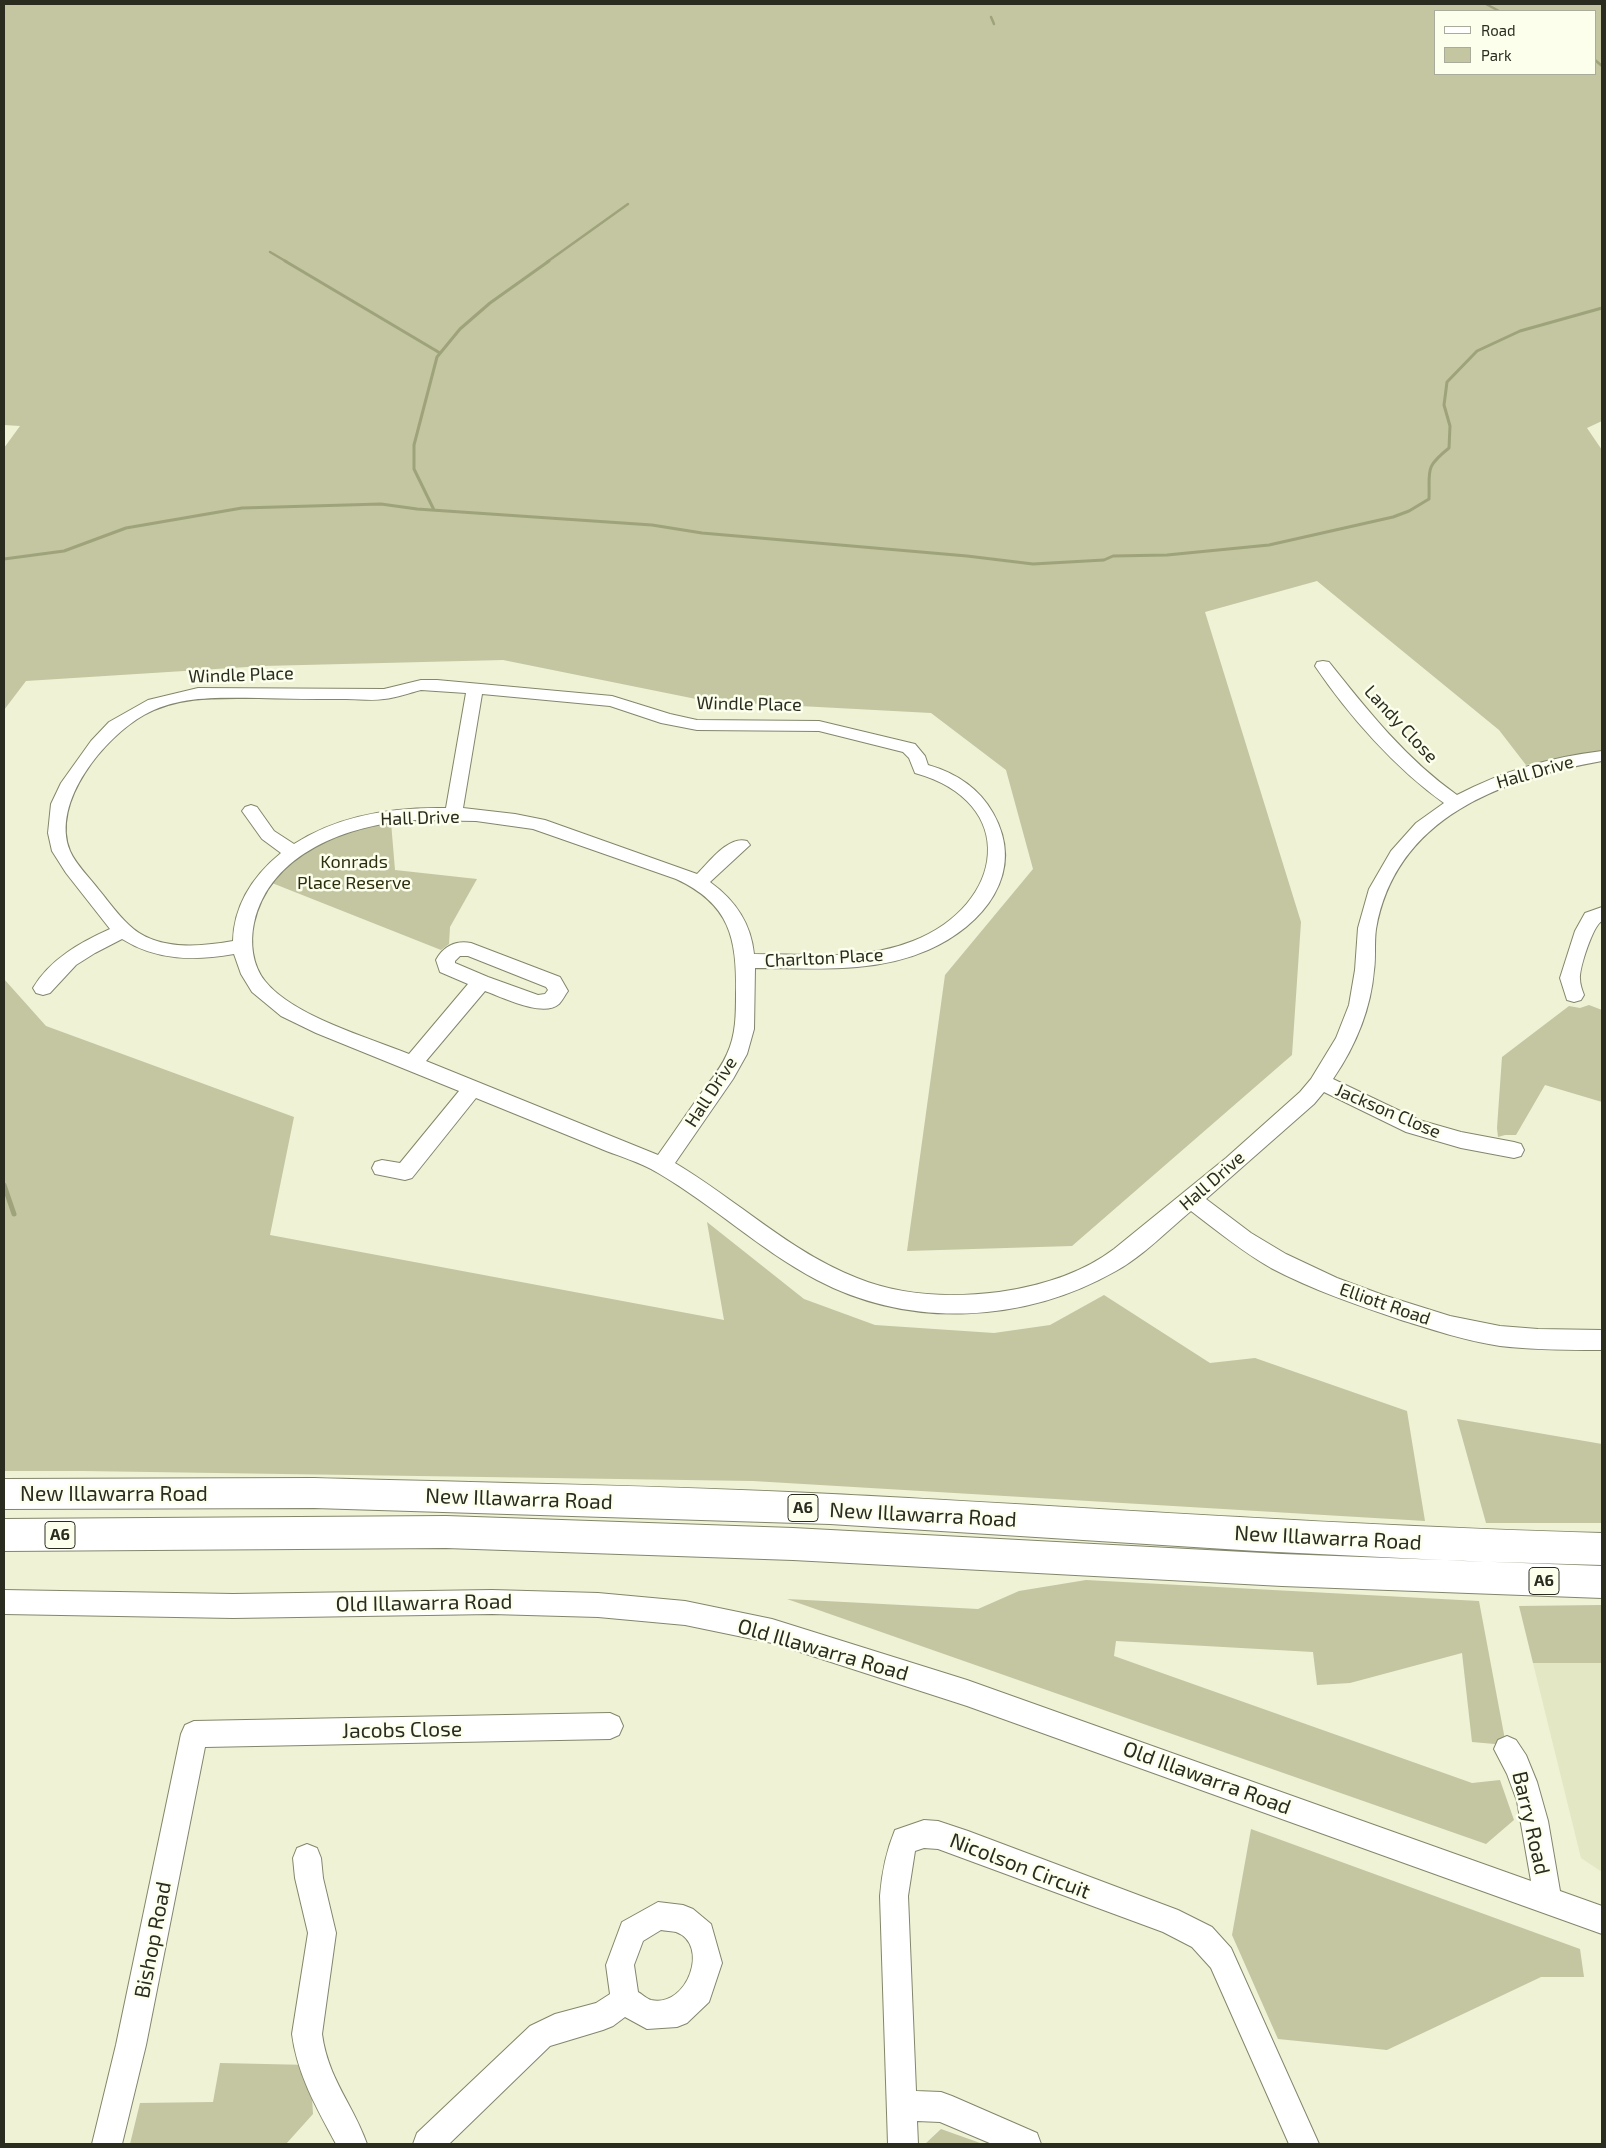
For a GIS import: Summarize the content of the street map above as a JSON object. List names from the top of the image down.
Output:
{
  "streets": {
    "highway": ["New Illawarra Road", "A6"],
    "street": [
      "Windle Place",
      "Landy Close",
      "Hall Drive",
      "Charlton Place",
      "Jackson Close",
      "Elliott Road",
      "Old Illawarra Road",
      "Jacobs Close",
      "Barry Road",
      "Nicolson Circuit",
      "Bishop Road"
    ]
  },
  "crossings": [
    ["Windle Place", "Hall Drive"],
    ["Windle Place", "Charlton Place"],
    ["Landy Close", "Hall Drive"],
    ["Hall Drive", "Charlton Place"],
    ["Hall Drive", "Jackson Close"],
    ["Hall Drive", "Elliott Road"],
    ["Old Illawarra Road", "Barry Road"],
    ["Jacobs Close", "Bishop Road"]
  ],
  "parks": ["Konrads Place Reserve"],
  "legend": ["Road", "Park"]
}
